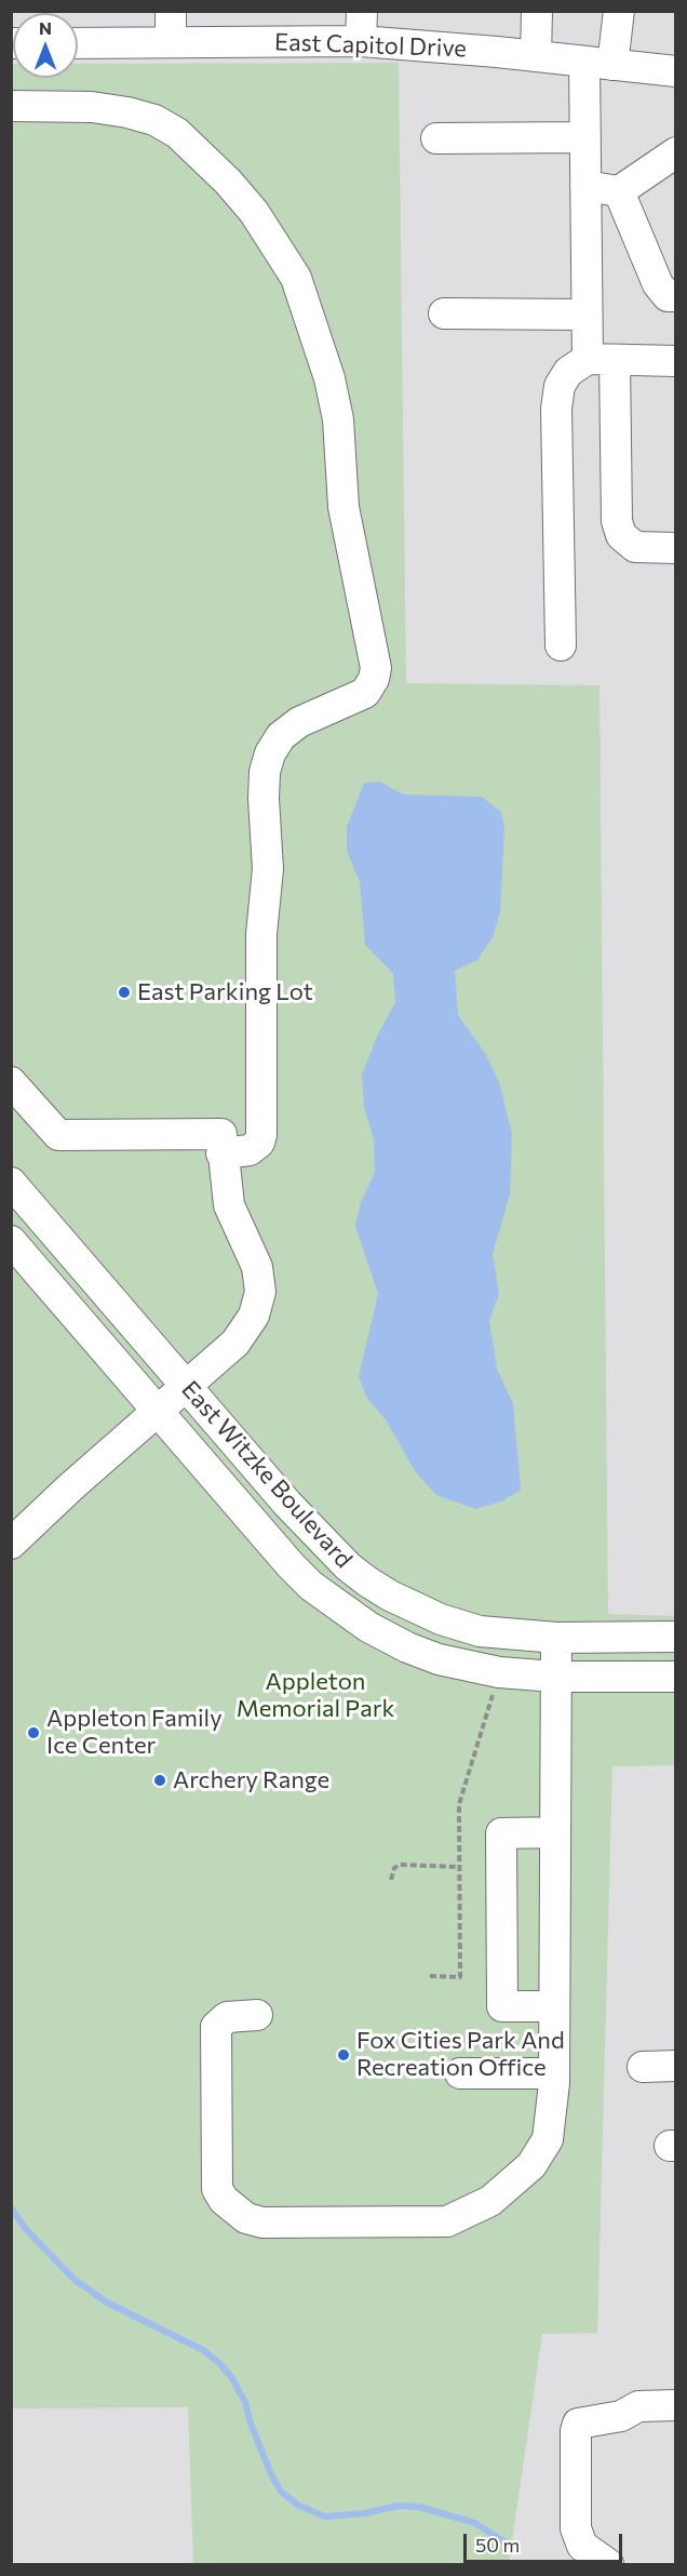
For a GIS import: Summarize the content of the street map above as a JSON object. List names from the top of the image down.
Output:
{
  "streets": {
    "street": ["East Capitol Drive", "East Witzke Boulevard"]
  },
  "parks": ["Appleton Memorial Park"],
  "places": [
    "East Parking Lot",
    "Appleton Family Ice Center",
    "Archery Range",
    "Fox Cities Park And Recreation Office"
  ],
  "scale_bar": "50 m",
  "north": "top"
}
